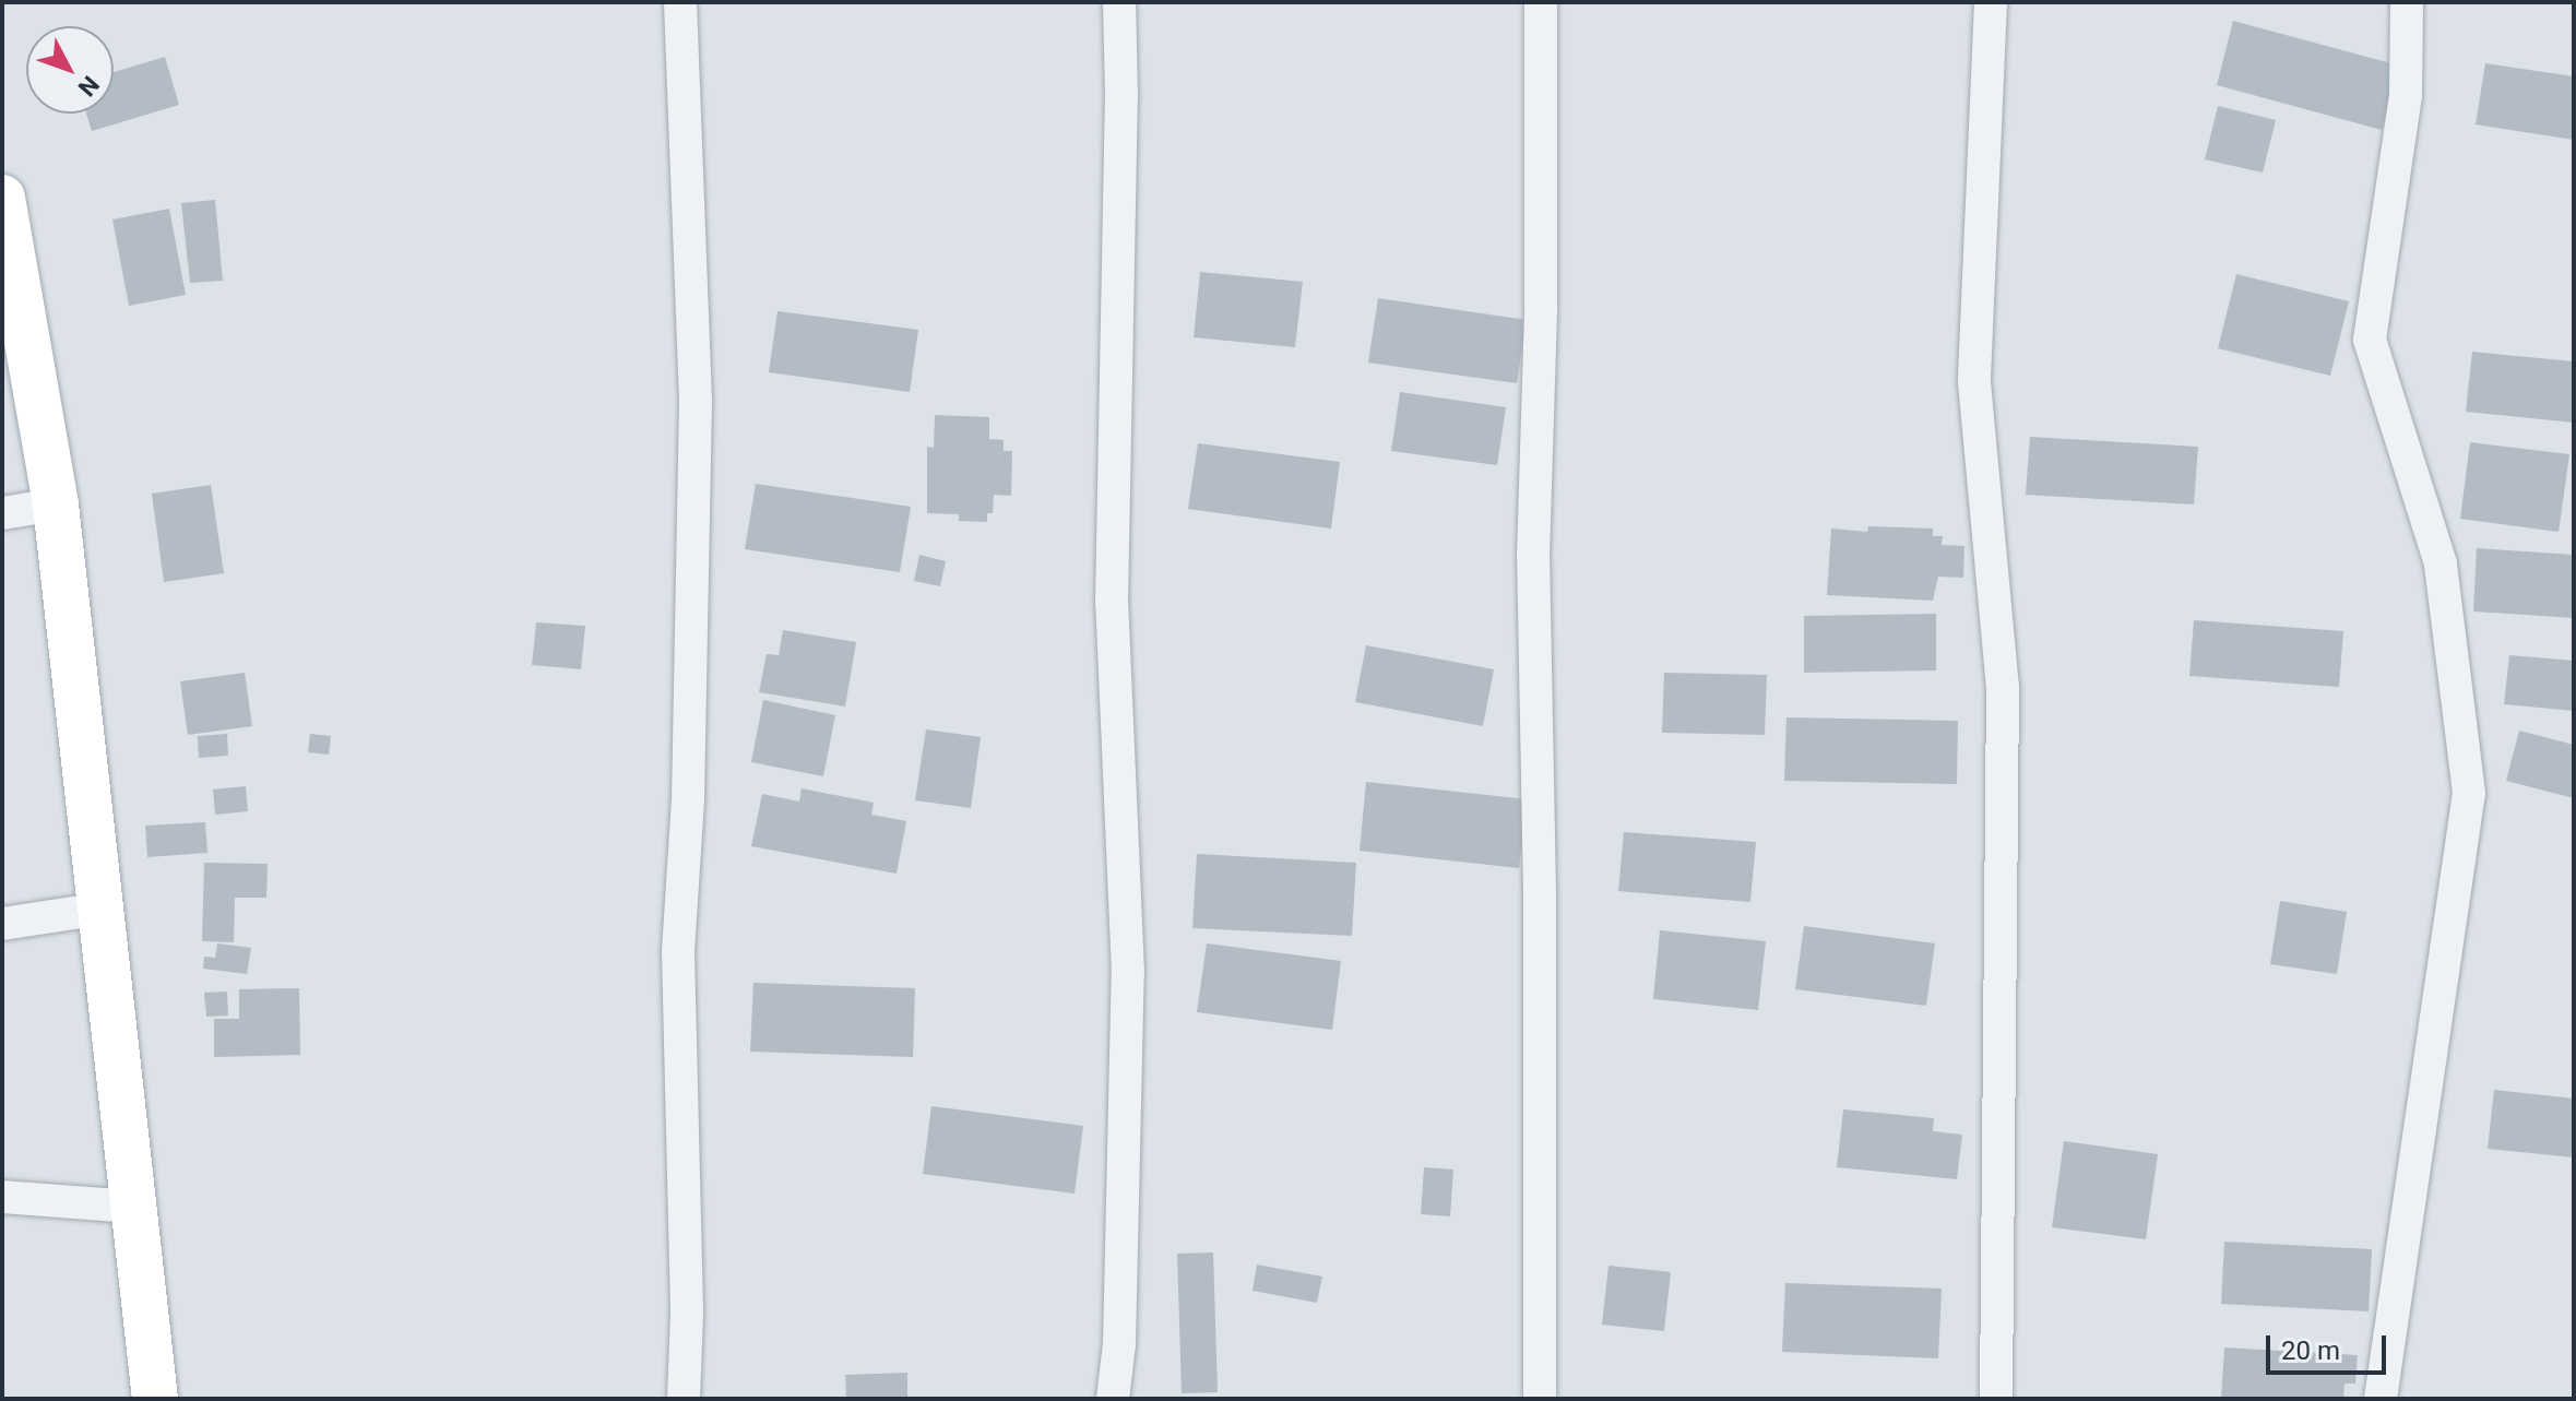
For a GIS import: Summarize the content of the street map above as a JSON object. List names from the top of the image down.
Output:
{
  "scale_bar": "20 m",
  "north": "bottom right"
}
